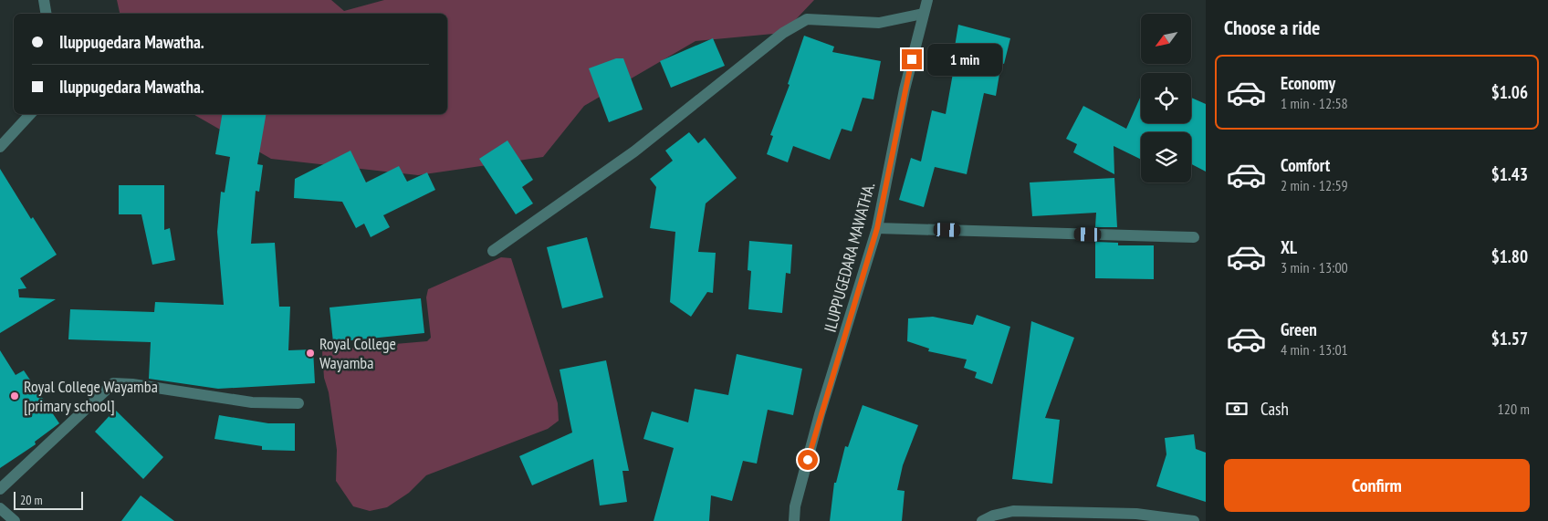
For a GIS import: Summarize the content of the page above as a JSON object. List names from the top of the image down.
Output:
{
  "streets": {
    "street": ["ILUPPUGEDARA MAWATHA."]
  },
  "places": ["Royal College Wayamba", "Royal College Wayamba [primary school]"],
  "scale_bar": "20 m",
  "north": "bottom left",
  "page": {
    "heading": "Choose a ride",
    "banner": ["Iluppugedara Mawatha.", "Iluppugedara Mawatha."],
    "bubble": "1 min",
    "list": [
      {
        "name": "Economy",
        "note": "1 min · 12:58",
        "value": "$1.06"
      },
      {
        "name": "Comfort",
        "note": "2 min · 12:59",
        "value": "$1.43"
      },
      {
        "name": "XL",
        "note": "3 min · 13:00",
        "value": "$1.80"
      },
      {
        "name": "Green",
        "note": "4 min · 13:01",
        "value": "$1.57"
      }
    ],
    "pay": ["Cash", "120 m"],
    "buttons": "Confirm",
    "scale": "20 m"
  }
}
